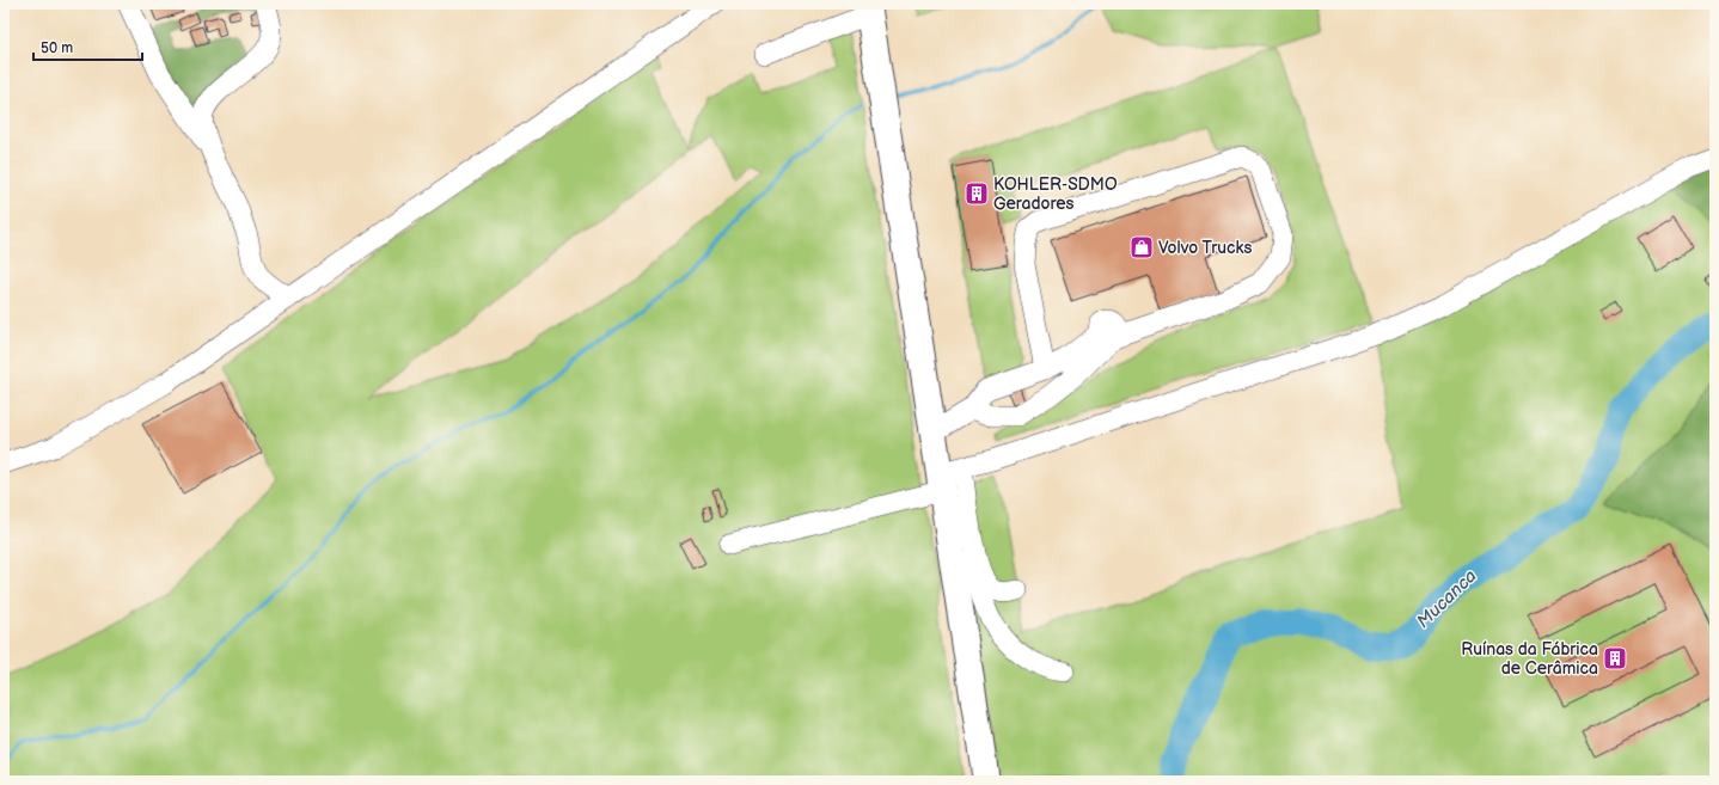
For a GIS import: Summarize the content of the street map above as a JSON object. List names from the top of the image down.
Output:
{
  "water": ["Mucanca"],
  "places": {
    "building": ["KOHLER-SDMO Geradores", "Ruínas da Fábrica de Cerâmica"],
    "shop": ["Volvo Trucks"]
  },
  "scale_bar": "50 m"
}
